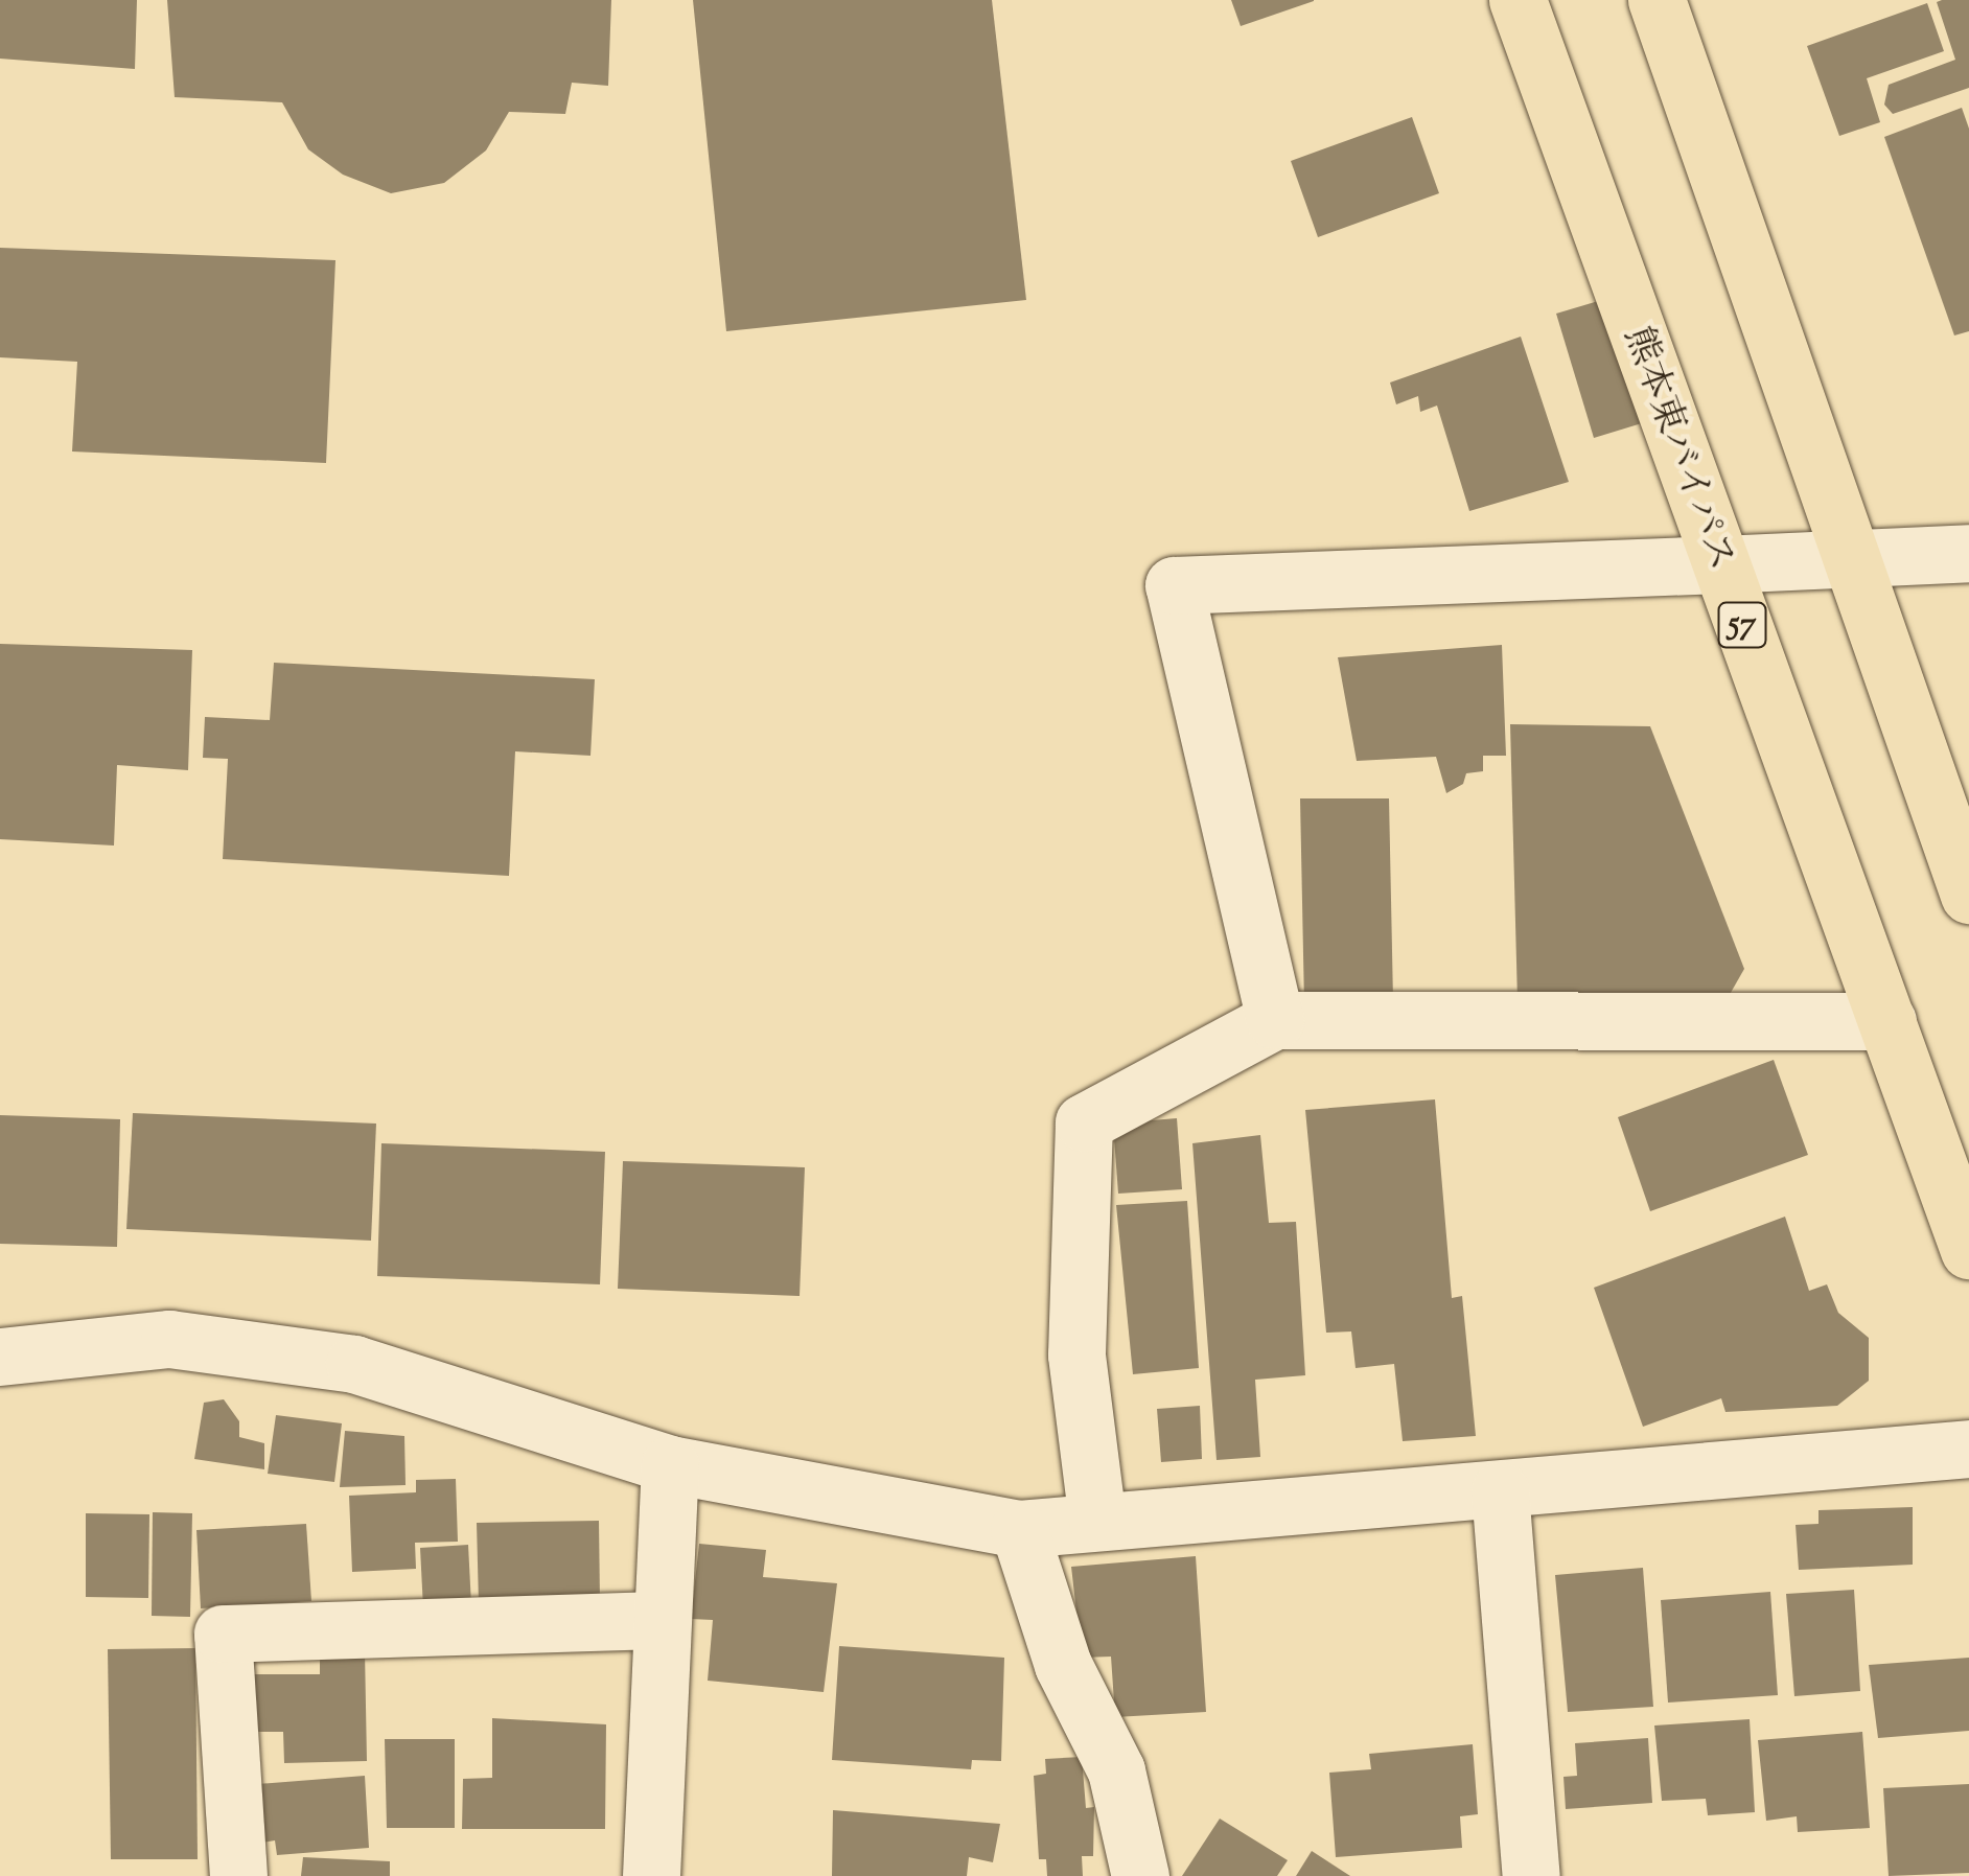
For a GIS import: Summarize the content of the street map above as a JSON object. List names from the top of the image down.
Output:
{
  "streets": {
    "highway": ["熊本東バイパス", "57"]
  }
}
